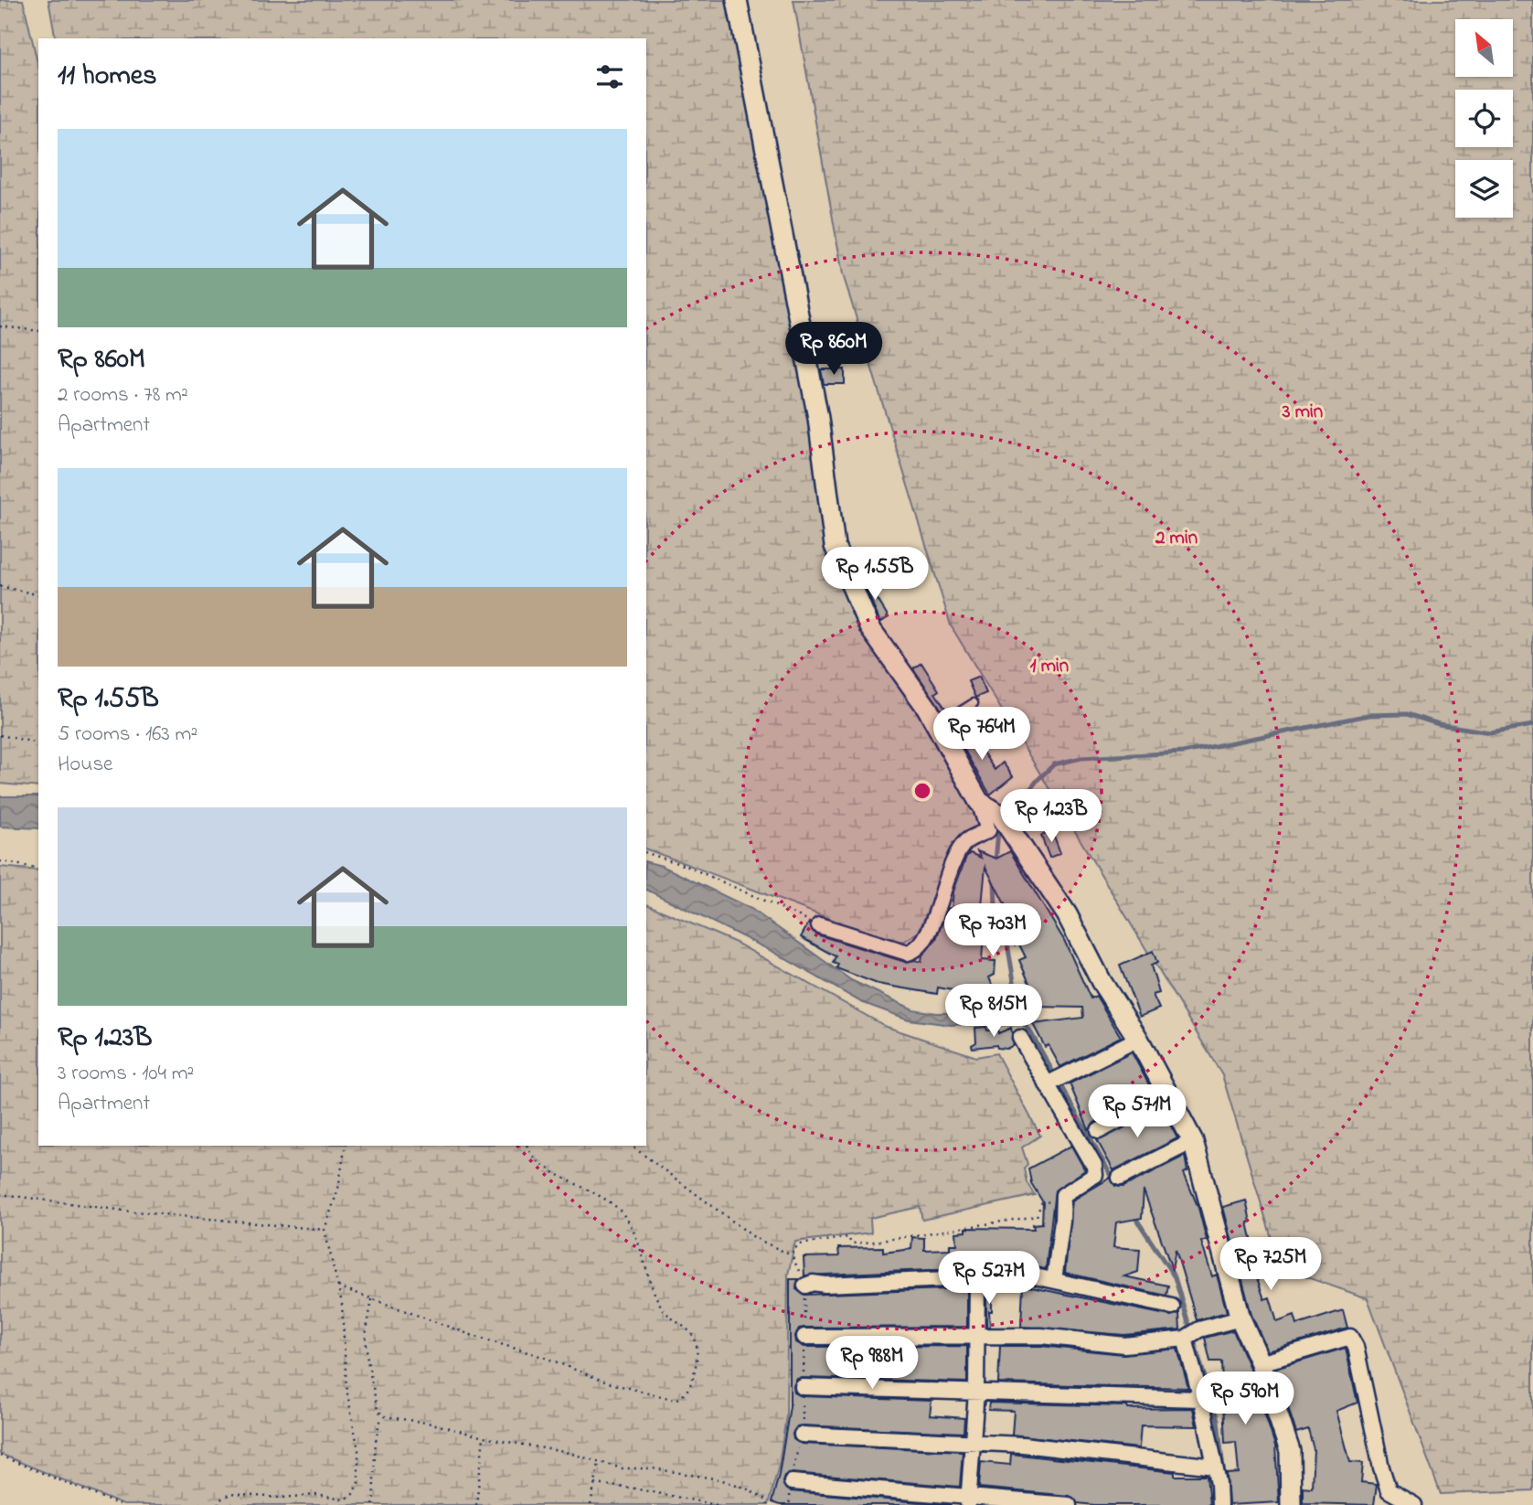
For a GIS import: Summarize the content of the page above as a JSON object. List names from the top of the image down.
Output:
{
  "north": "top left",
  "page": {
    "heading": "11 homes",
    "list": [
      {
        "name": "Rp 860M",
        "note": "2 rooms · 78 m² · Apartment"
      },
      {
        "name": "Rp 1.55B",
        "note": "5 rooms · 163 m² · House"
      },
      {
        "name": "Rp 1.23B",
        "note": "3 rooms · 104 m² · Apartment"
      }
    ],
    "price": [
      "Rp 860M",
      "Rp 1.55B",
      "Rp 764M",
      "Rp 1.23B",
      "Rp 703M",
      "Rp 815M",
      "Rp 571M",
      "Rp 725M",
      "Rp 527M",
      "Rp 988M",
      "Rp 590M"
    ]
  },
  "rings": ["3 min", "2 min", "1 min"]
}
